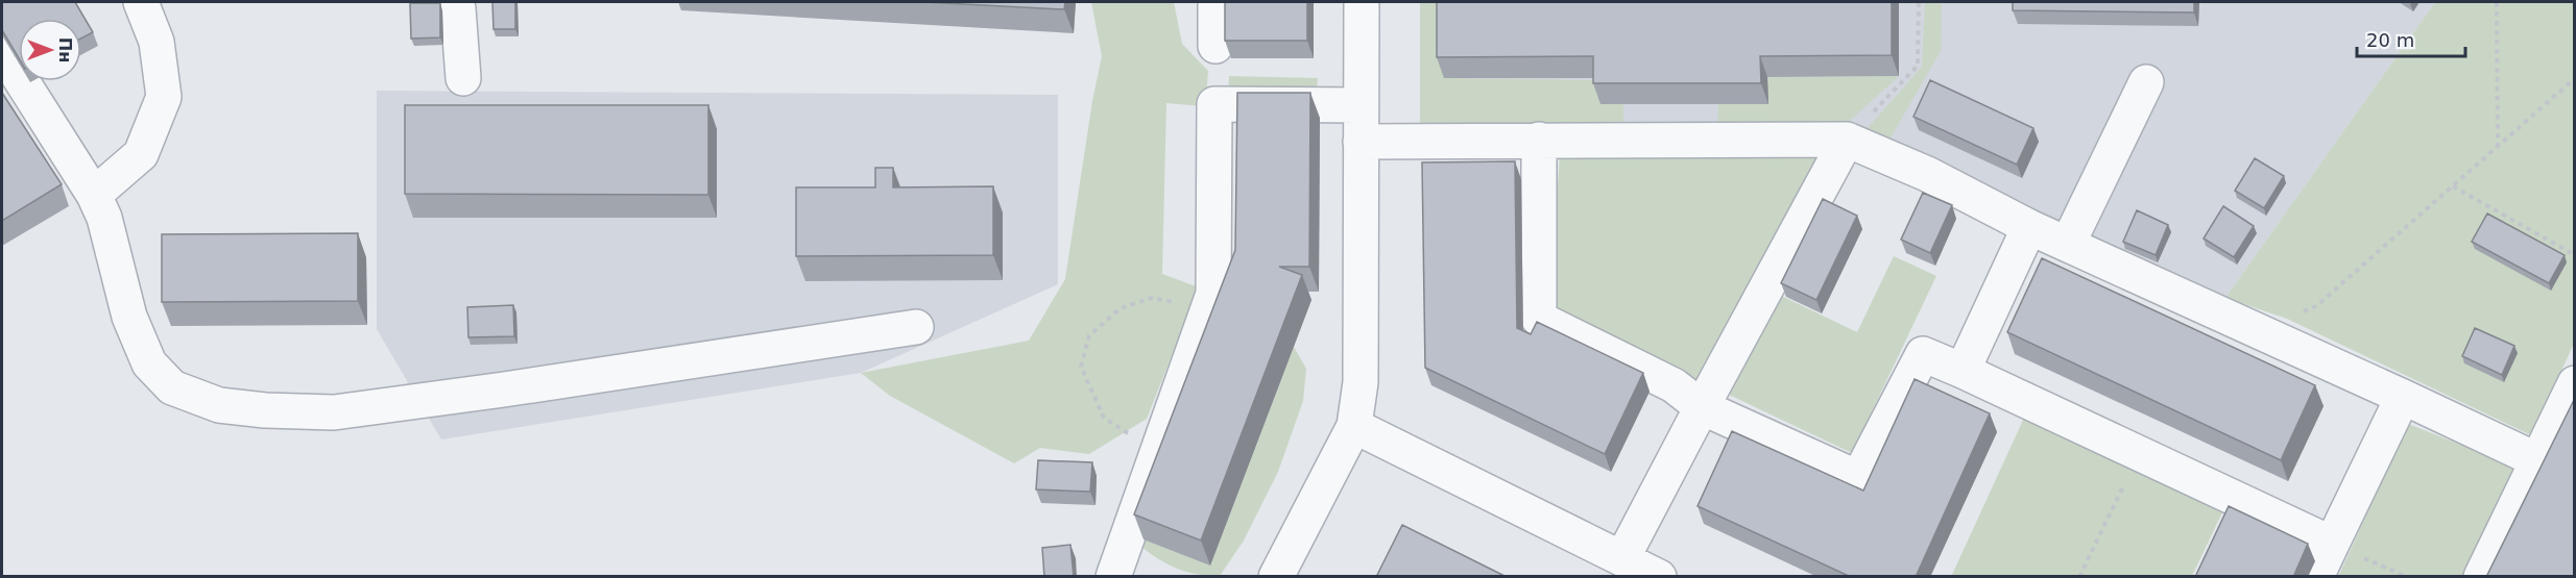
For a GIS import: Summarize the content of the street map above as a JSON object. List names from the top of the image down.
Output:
{
  "scale_bar": "20 m",
  "north": "right"
}
